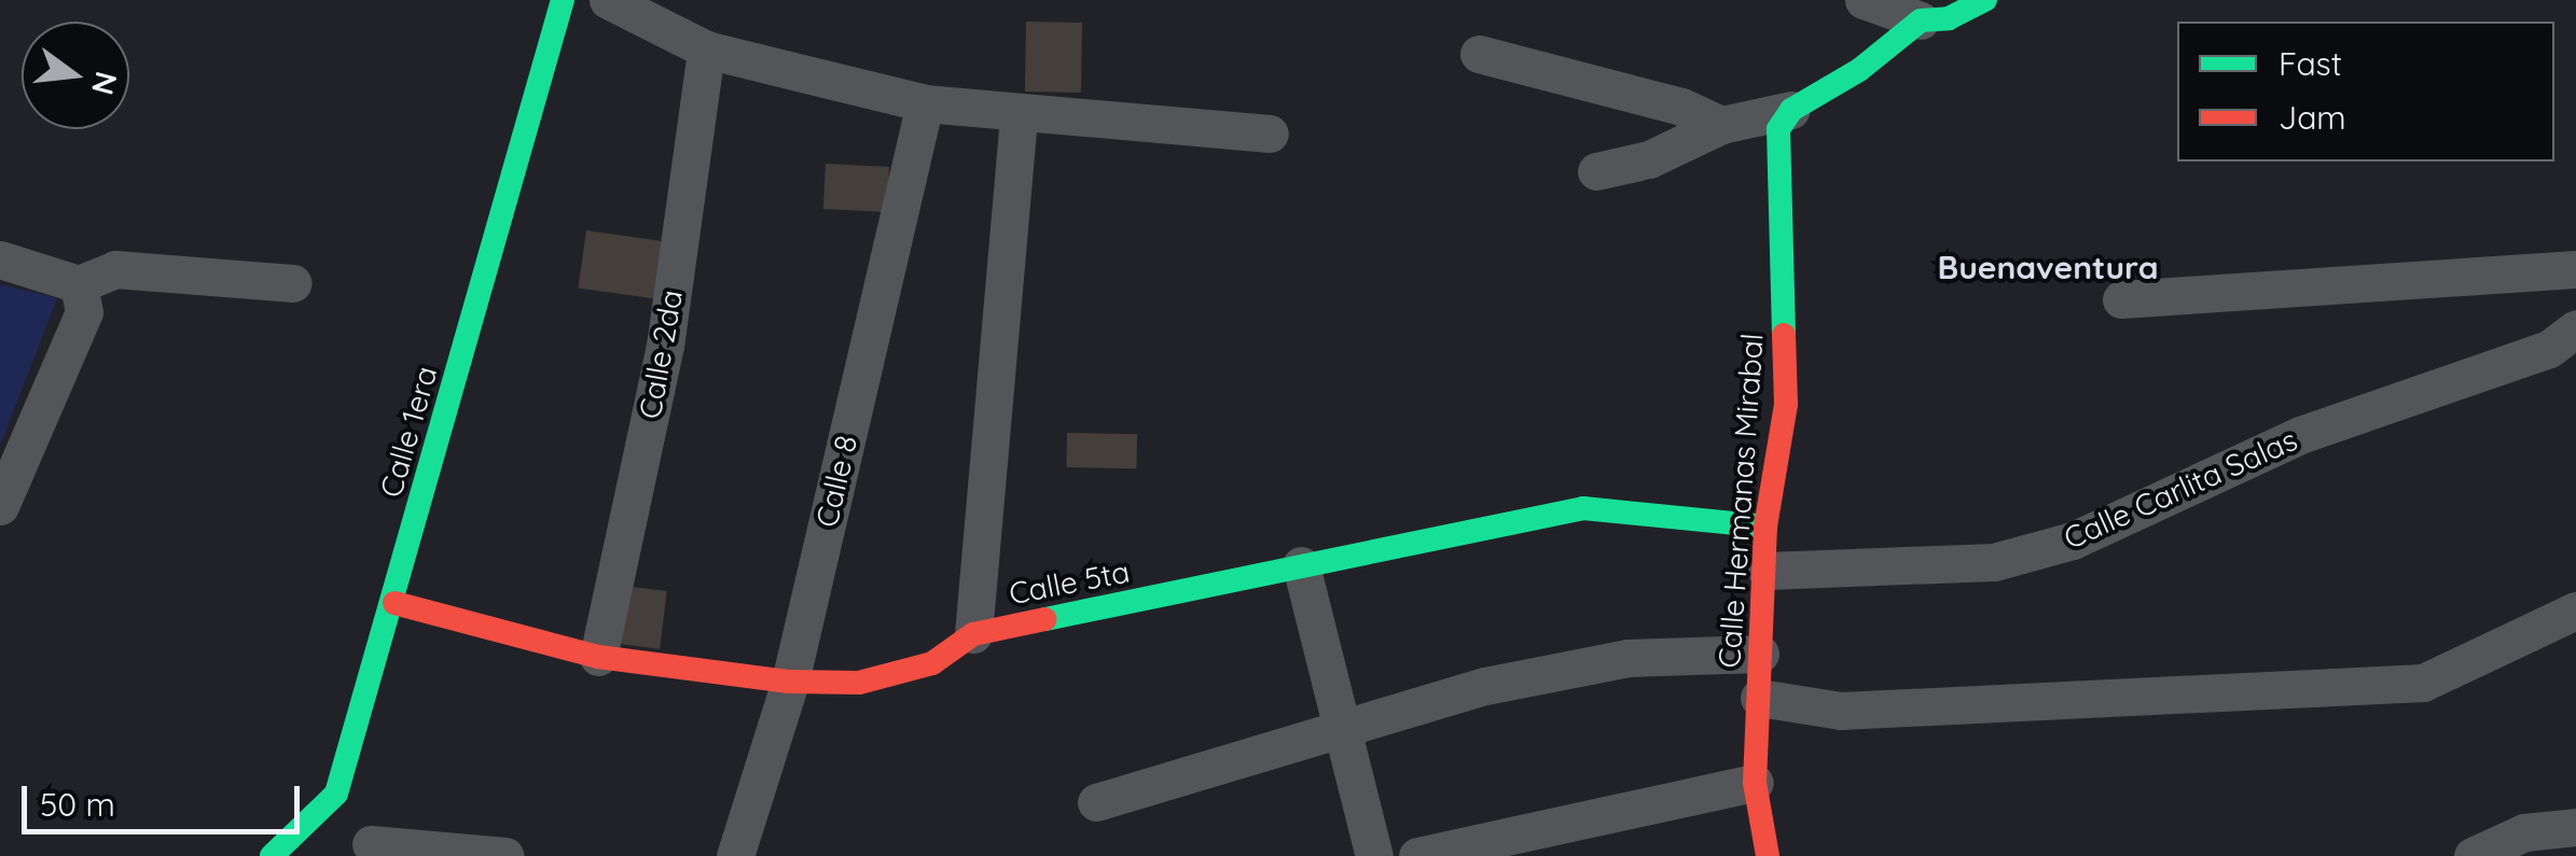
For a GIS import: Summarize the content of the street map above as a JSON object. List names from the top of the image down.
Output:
{
  "streets": {
    "street": [
      "Calle 2da",
      "Calle 1era",
      "Calle 8",
      "Calle Carlita Salas",
      "Calle Hermanas Mirabal",
      "Calle 5ta"
    ]
  },
  "crossings": [
    ["Calle 2da", "Calle 5ta"],
    ["Calle 1era", "Calle 5ta"],
    ["Calle 8", "Calle 5ta"],
    ["Calle Carlita Salas", "Calle Hermanas Mirabal"],
    ["Calle Hermanas Mirabal", "Calle 5ta"]
  ],
  "districts": ["Buenaventura"],
  "legend": ["Fast", "Jam"],
  "scale_bar": "50 m",
  "north": "right"
}
